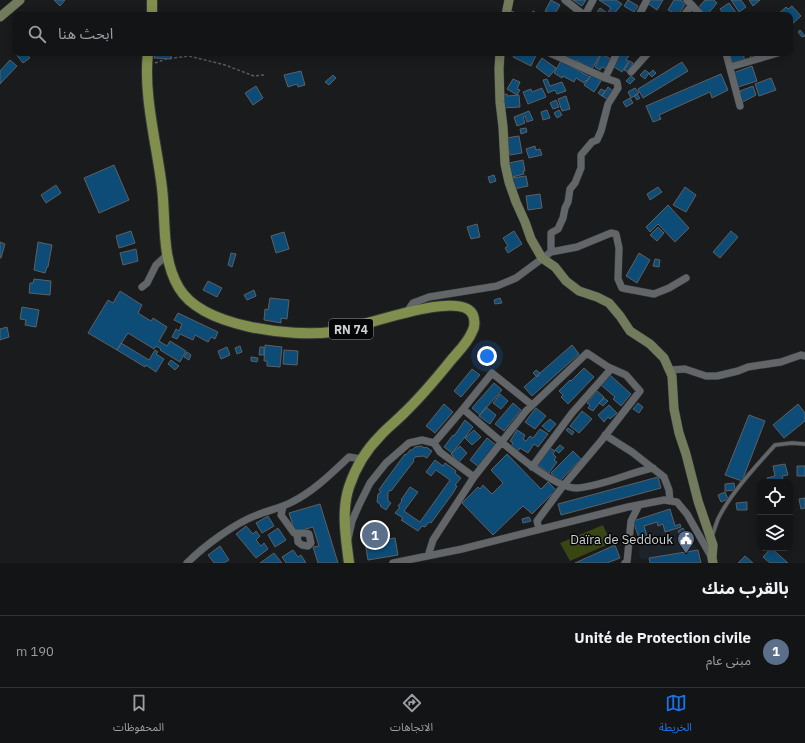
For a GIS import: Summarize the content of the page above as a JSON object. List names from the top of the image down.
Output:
{
  "streets": {
    "main road": ["RN 74"]
  },
  "places": {
    "public building": ["Daïra de Seddouk"]
  },
  "page": {
    "search": "ابحث هنا",
    "pins": "1",
    "heading": "بالقرب منك",
    "list": [
      {
        "mark": "1",
        "name": "Unité de Protection civile",
        "note": "مبنى عام",
        "value": "190 m"
      }
    ],
    "nav": ["الخريطة", "الاتجاهات", "المحفوظات"]
  }
}
